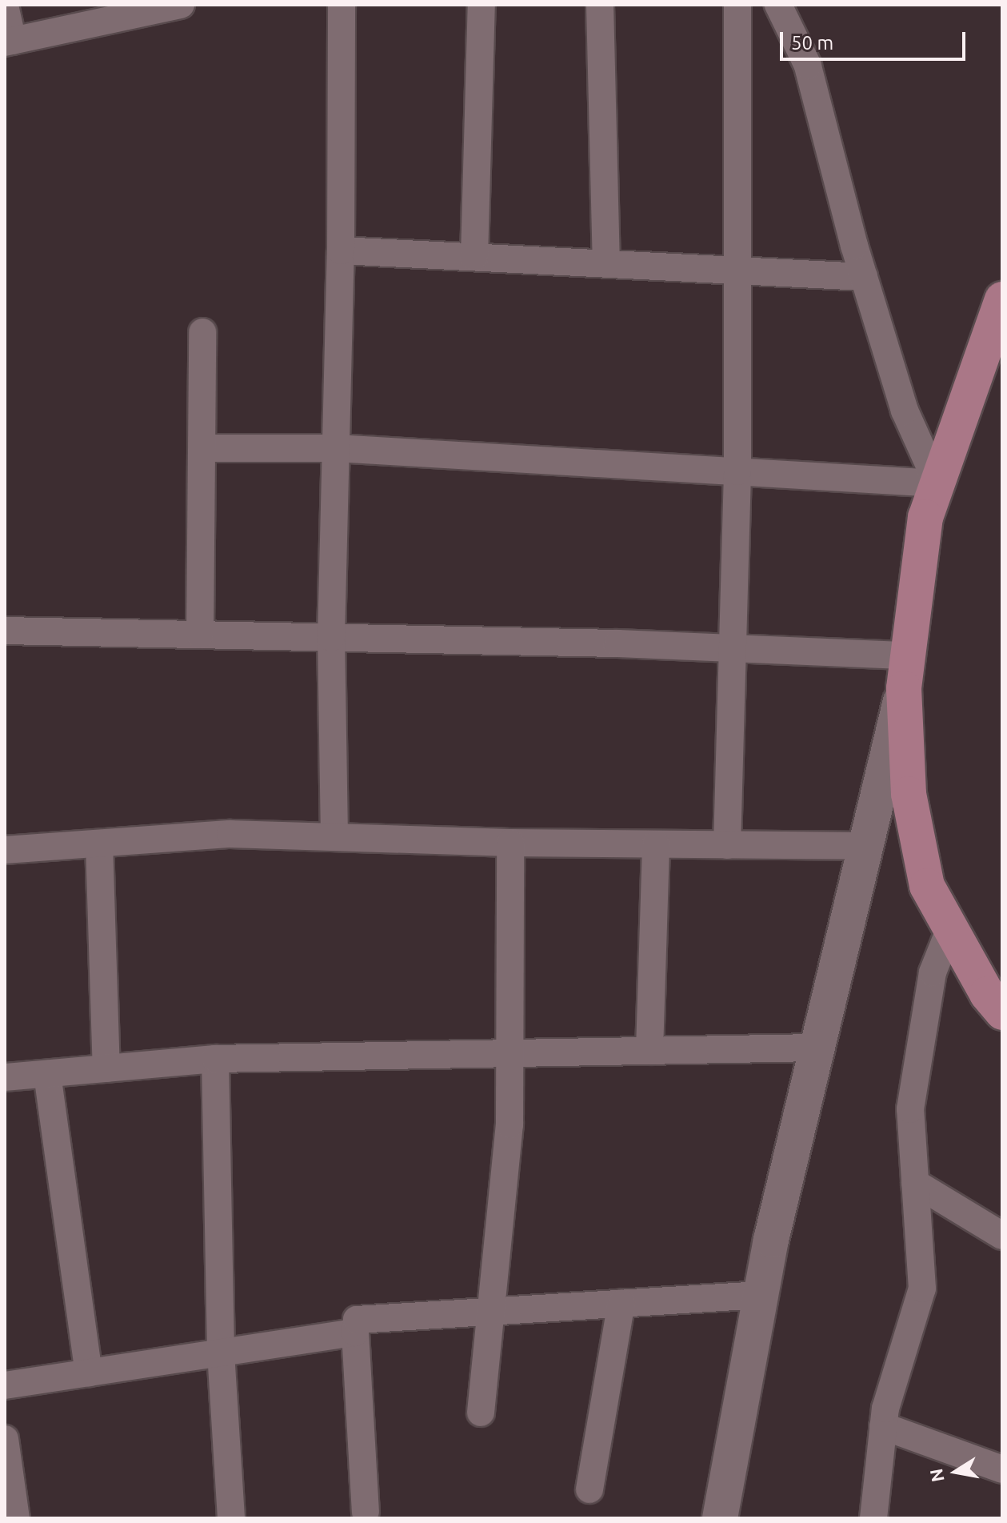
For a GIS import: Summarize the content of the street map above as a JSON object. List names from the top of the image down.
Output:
{
  "scale_bar": "50 m",
  "north": "left"
}
